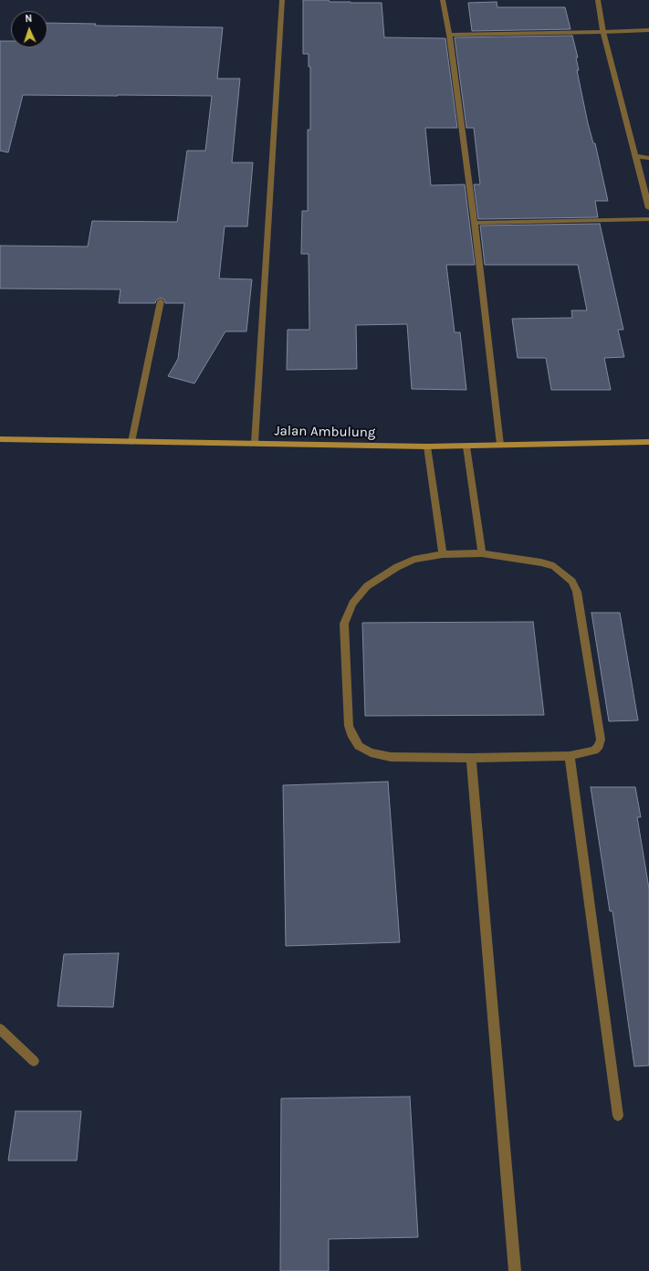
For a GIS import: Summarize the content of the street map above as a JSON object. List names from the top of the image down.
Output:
{
  "streets": {
    "street": ["Jalan Ambulung"]
  },
  "north": "top"
}
